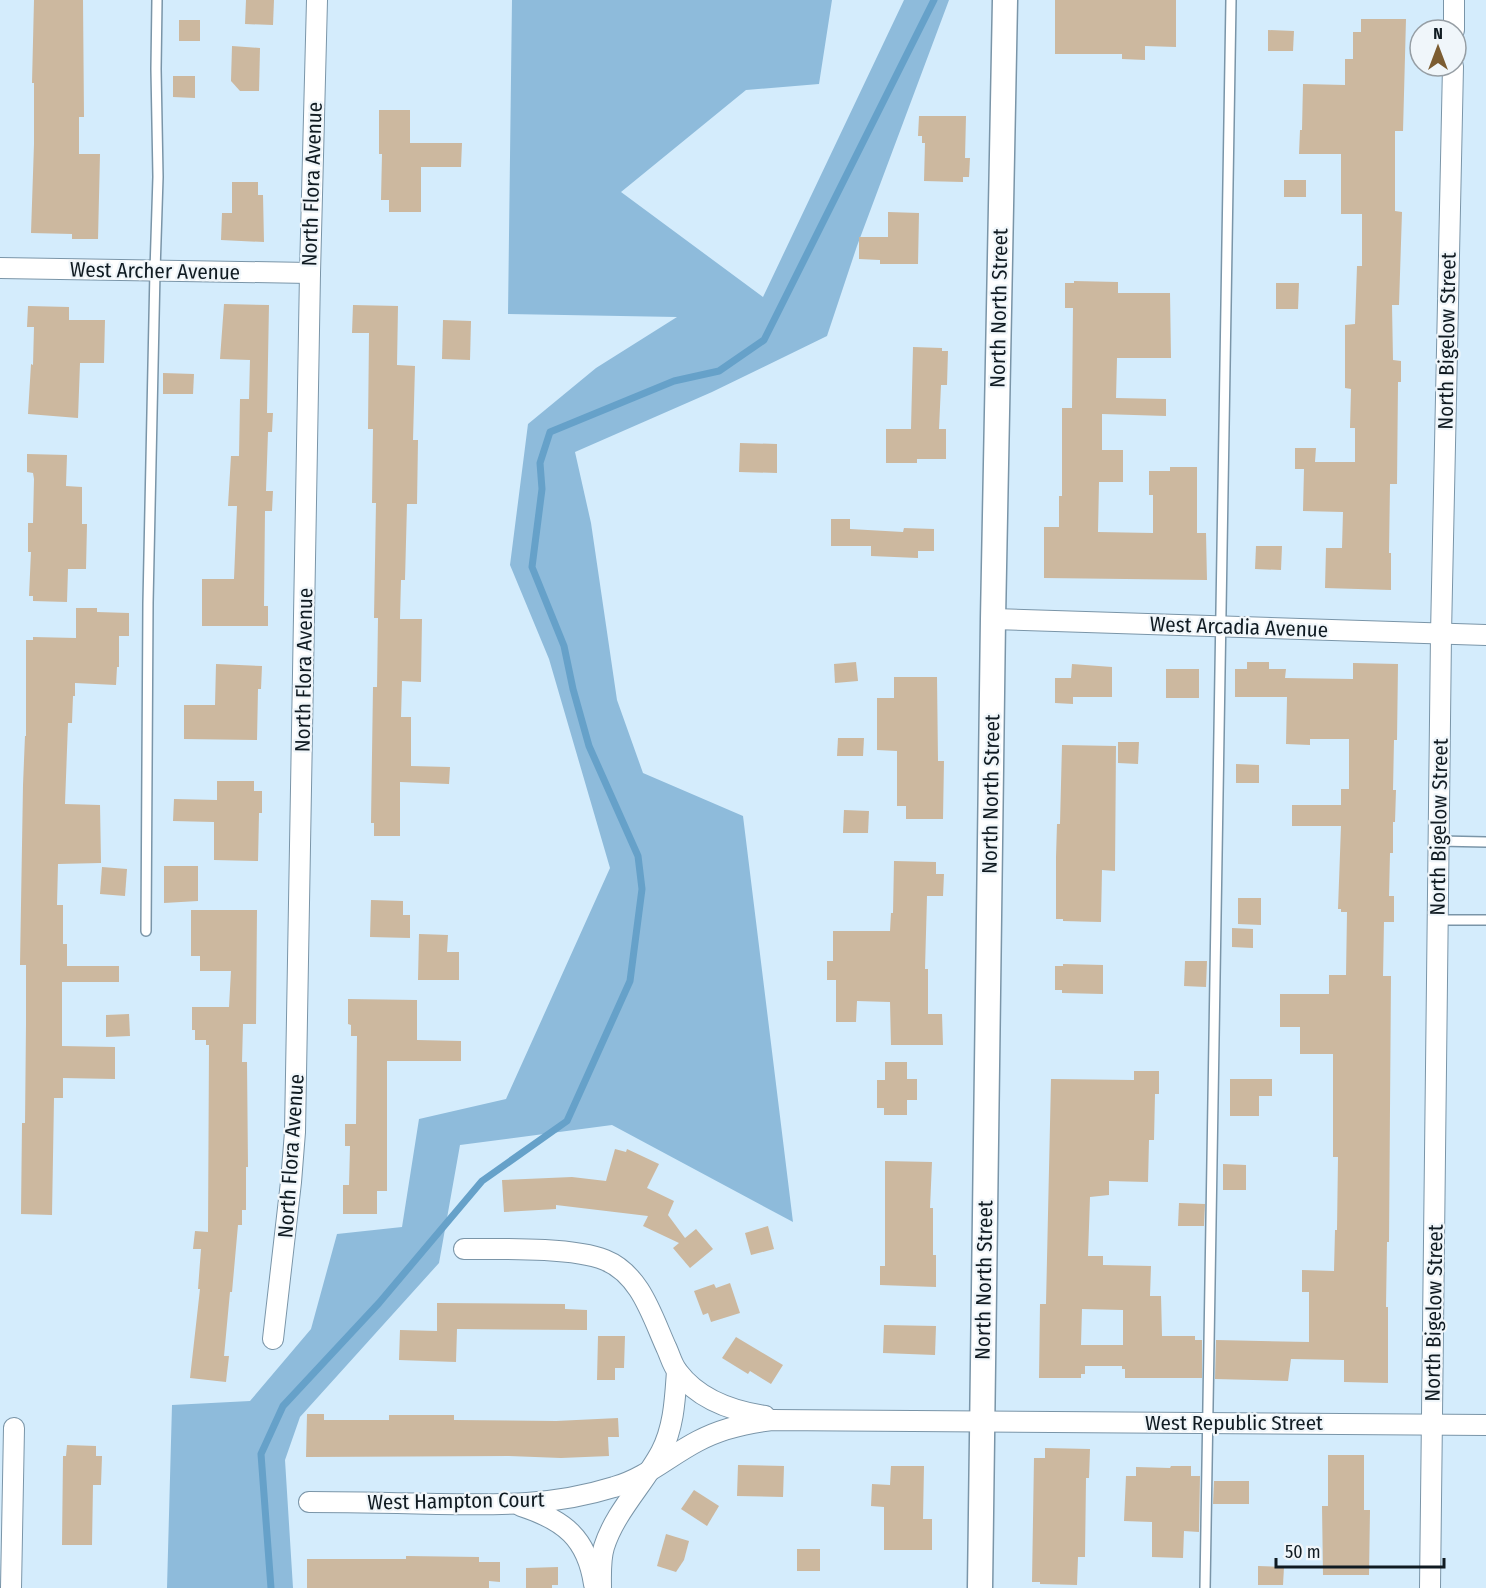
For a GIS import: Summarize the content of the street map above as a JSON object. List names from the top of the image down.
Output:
{
  "streets": {
    "street": [
      "North Flora Avenue",
      "West Archer Avenue",
      "North North Street",
      "North Bigelow Street",
      "West Arcadia Avenue",
      "West Republic Street",
      "West Hampton Court"
    ]
  },
  "crossings": [
    ["North Flora Avenue", "West Archer Avenue"],
    ["North North Street", "West Arcadia Avenue"],
    ["North North Street", "West Republic Street"],
    ["North North Street", "West Hampton Court"],
    ["North Bigelow Street", "West Arcadia Avenue"],
    ["North Bigelow Street", "West Republic Street"],
    ["West Republic Street", "West Hampton Court"]
  ],
  "scale_bar": "50 m",
  "north": "top"
}
